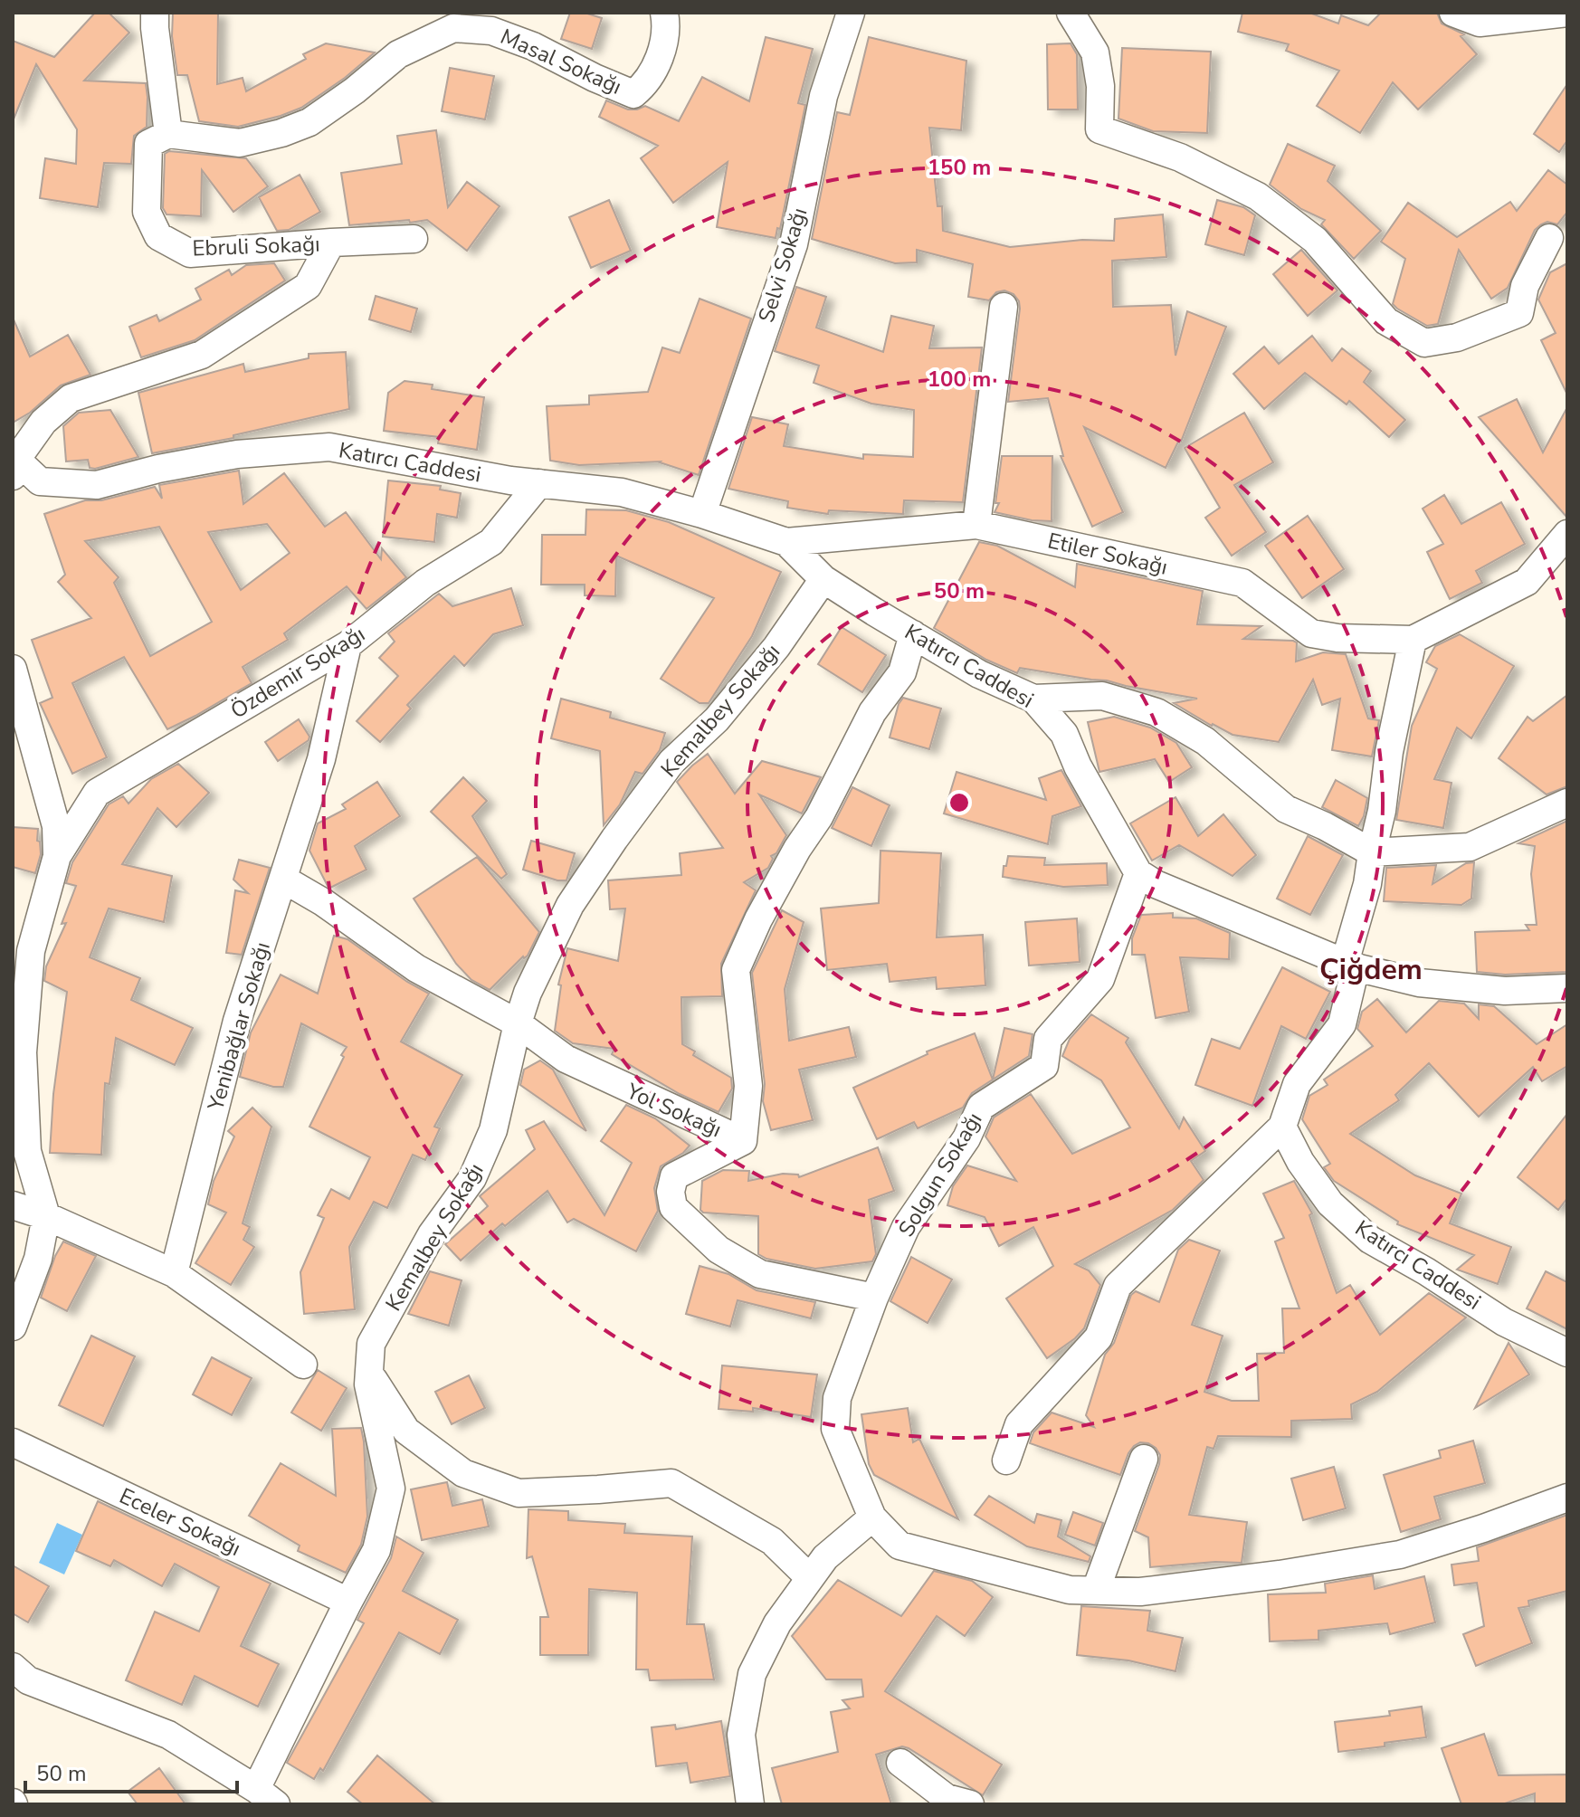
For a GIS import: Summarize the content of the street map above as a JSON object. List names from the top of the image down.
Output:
{
  "streets": {
    "street": [
      "Masal Sokağı",
      "Ebruli Sokağı",
      "Selvi Sokağı",
      "Katırcı Caddesi",
      "Etiler Sokağı",
      "Özdemir Sokağı",
      "Kemalbey Sokağı",
      "Yenibağlar Sokağı",
      "Yol Sokağı",
      "Solgun Sokağı",
      "Eceler Sokağı"
    ]
  },
  "crossings": [
    ["Masal Sokağı", "Ebruli Sokağı"],
    ["Ebruli Sokağı", "Katırcı Caddesi"],
    ["Selvi Sokağı", "Katırcı Caddesi"],
    ["Katırcı Caddesi", "Etiler Sokağı"],
    ["Katırcı Caddesi", "Özdemir Sokağı"],
    ["Katırcı Caddesi", "Kemalbey Sokağı"],
    ["Katırcı Caddesi", "Yol Sokağı"],
    ["Katırcı Caddesi", "Solgun Sokağı"],
    ["Özdemir Sokağı", "Yenibağlar Sokağı"],
    ["Kemalbey Sokağı", "Yol Sokağı"],
    ["Kemalbey Sokağı", "Eceler Sokağı"],
    ["Yenibağlar Sokağı", "Yol Sokağı"]
  ],
  "districts": ["Çiğdem"],
  "scale_bar": "50 m",
  "rings": ["150 m", "100 m", "50 m"]
}
